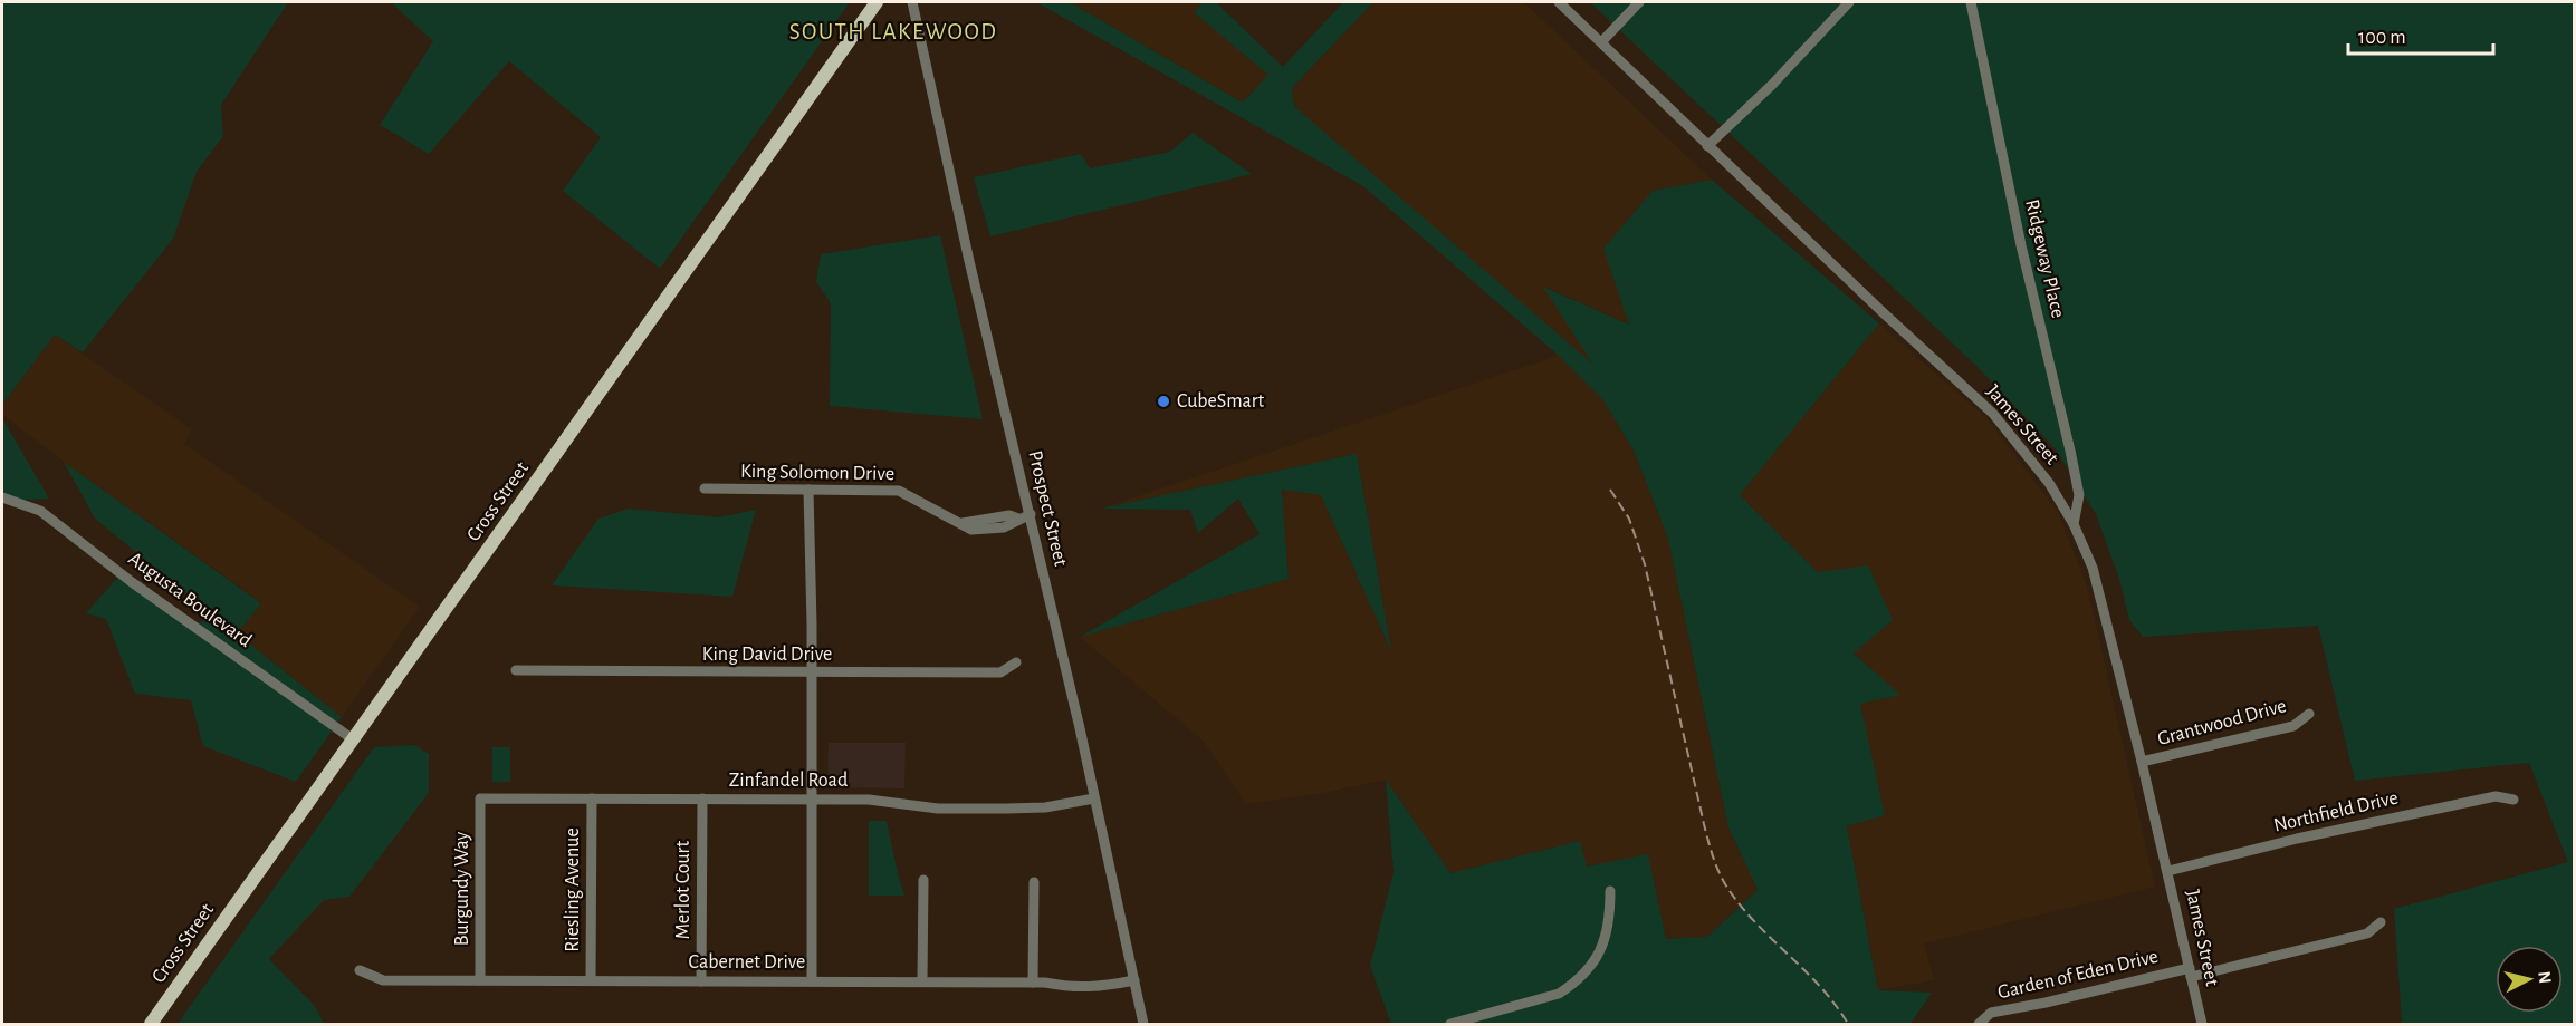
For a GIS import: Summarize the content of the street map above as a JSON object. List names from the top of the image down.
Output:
{
  "streets": {
    "main road": ["Cross Street"],
    "street": [
      "Ridgeway Place",
      "James Street",
      "King Solomon Drive",
      "Prospect Street",
      "Augusta Boulevard",
      "King David Drive",
      "Grantwood Drive",
      "Zinfandel Road",
      "Northfield Drive",
      "Burgundy Way",
      "Riesling Avenue",
      "Merlot Court",
      "Cabernet Drive",
      "Garden of Eden Drive"
    ]
  },
  "crossings": [
    ["Ridgeway Place", "James Street"],
    ["James Street", "Grantwood Drive"],
    ["James Street", "Northfield Drive"],
    ["James Street", "Garden of Eden Drive"],
    ["King Solomon Drive", "Prospect Street"],
    ["Cross Street", "Augusta Boulevard"],
    ["Prospect Street", "Zinfandel Road"],
    ["Prospect Street", "Cabernet Drive"],
    ["Zinfandel Road", "Burgundy Way"],
    ["Zinfandel Road", "Riesling Avenue"],
    ["Zinfandel Road", "Merlot Court"],
    ["Burgundy Way", "Cabernet Drive"],
    ["Riesling Avenue", "Cabernet Drive"],
    ["Merlot Court", "Cabernet Drive"]
  ],
  "districts": ["SOUTH LAKEWOOD"],
  "places": ["CubeSmart"],
  "scale_bar": "100 m",
  "north": "right"
}
